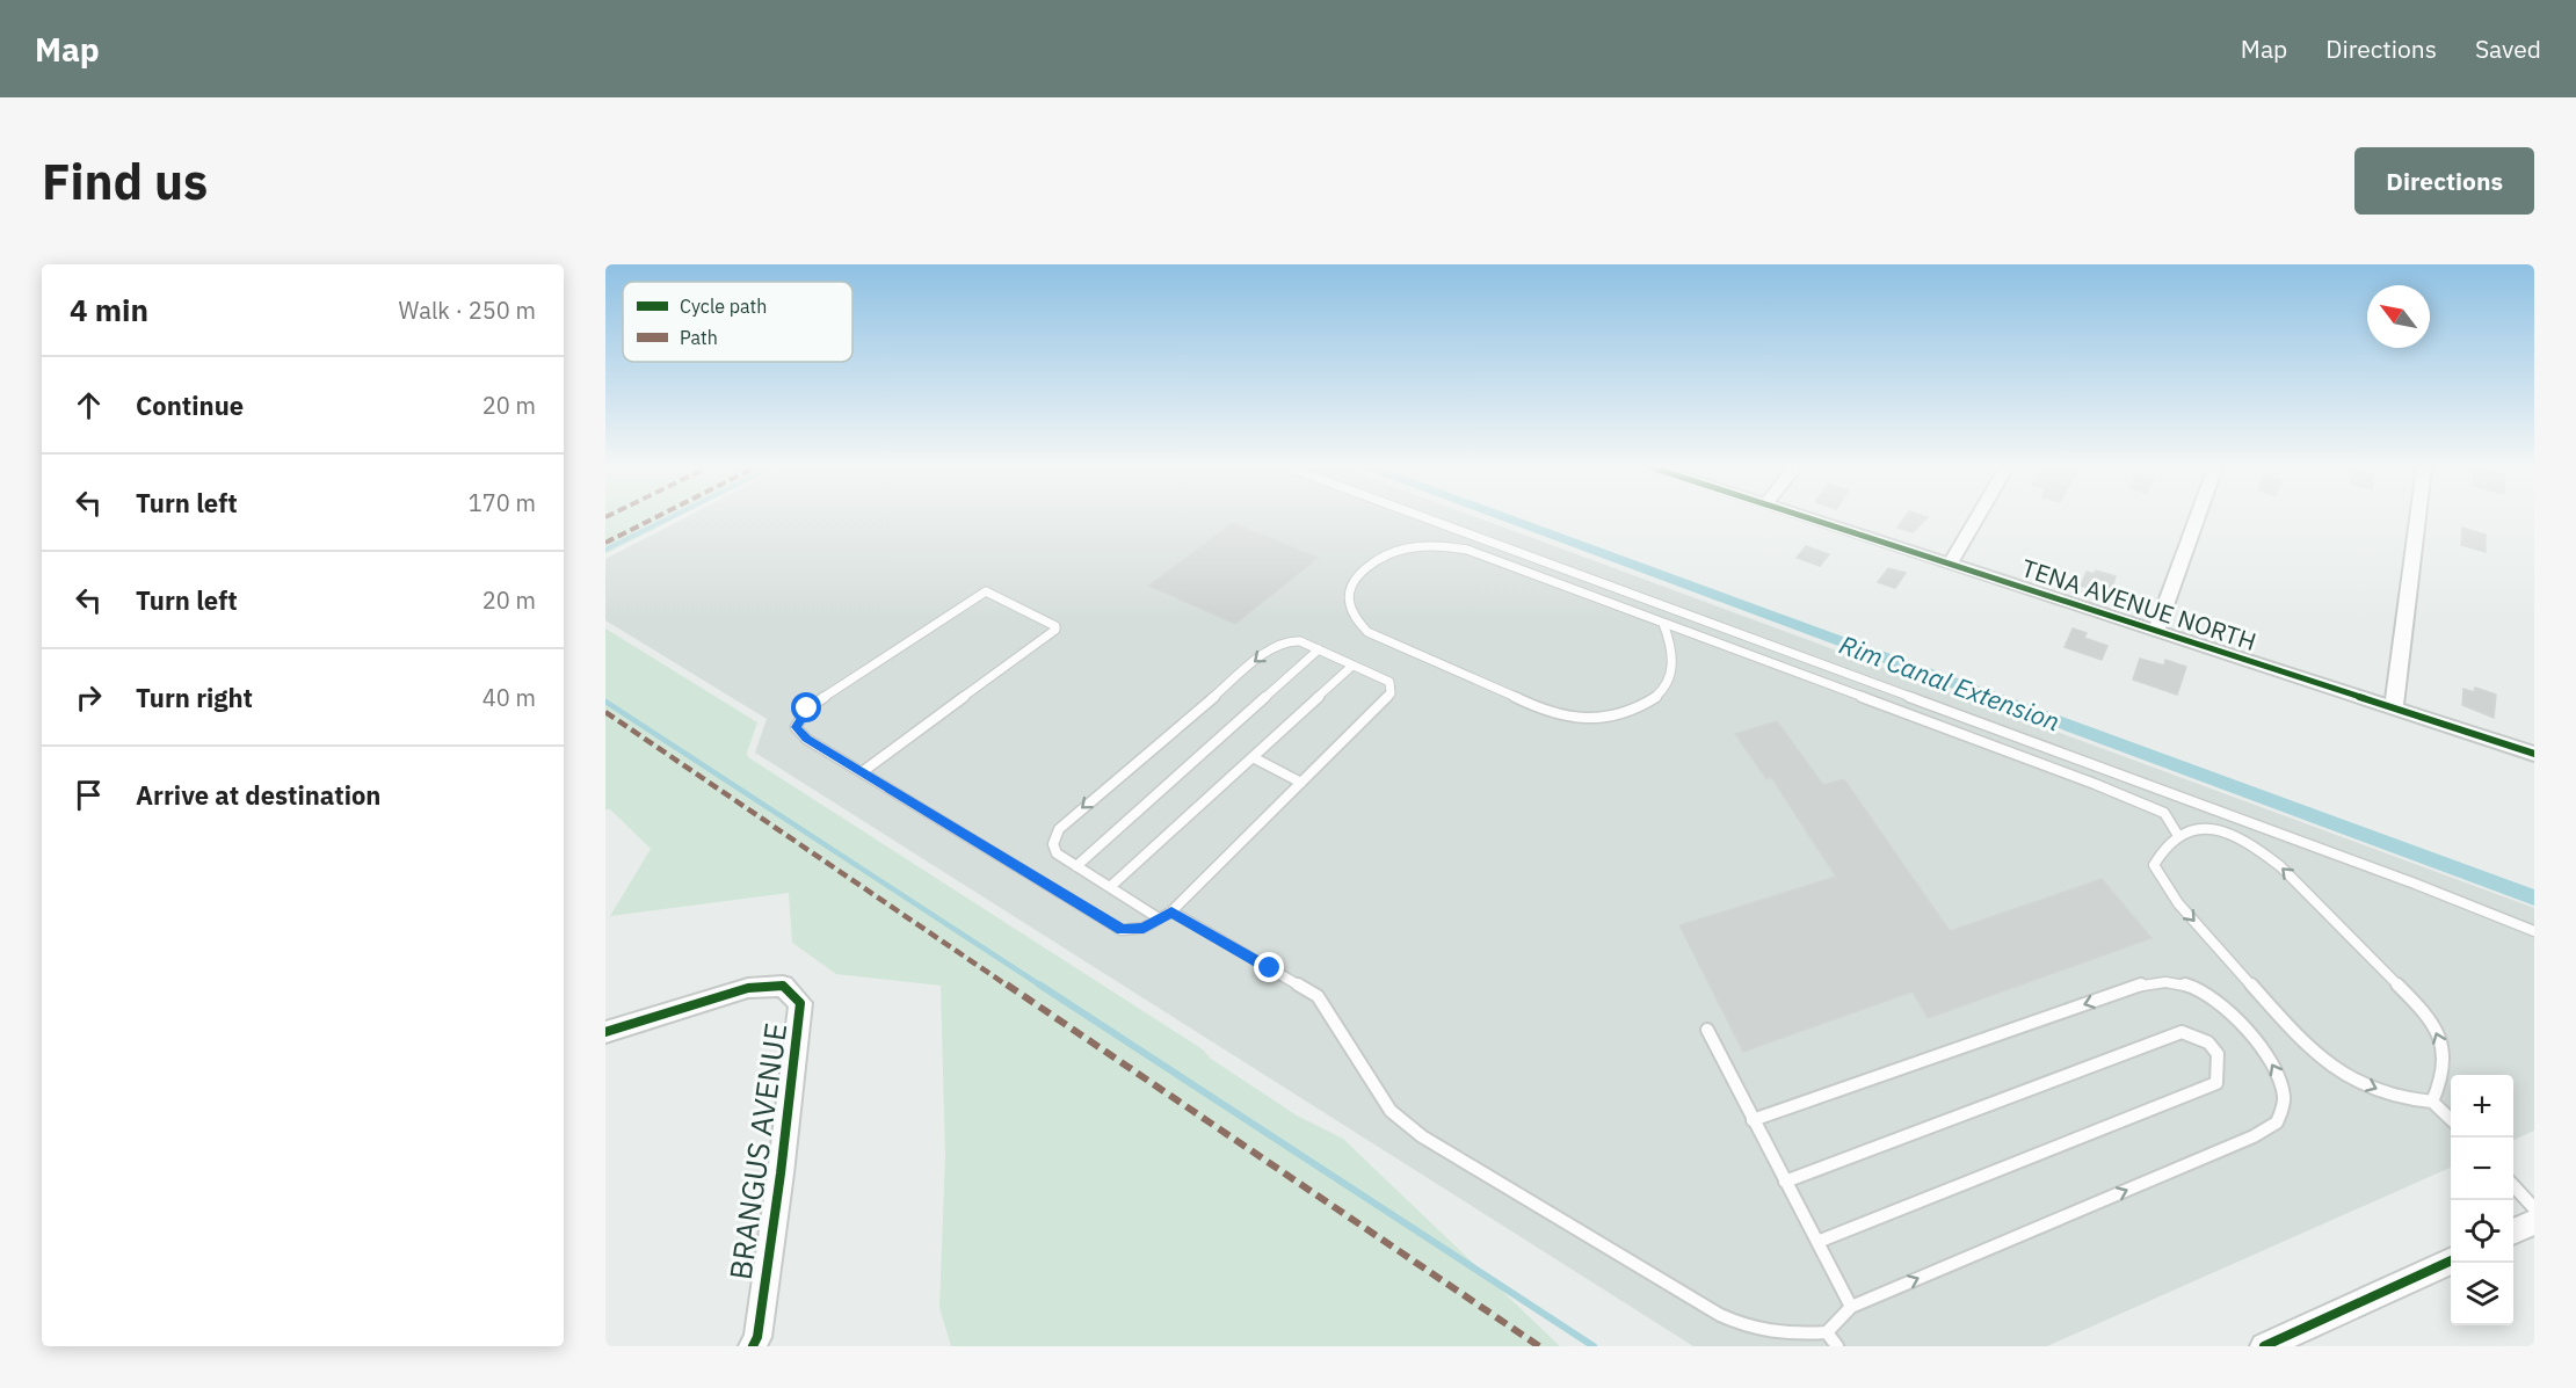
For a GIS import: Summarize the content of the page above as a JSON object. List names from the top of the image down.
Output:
{
  "streets": {
    "street": ["TENA AVENUE NORTH", "BRANGUS AVENUE"]
  },
  "water": ["Rim Canal Extension"],
  "legend": ["Cycle path", "Path"],
  "north": "top left",
  "page": {
    "header": "Map",
    "nav": ["Map", "Directions", "Saved"],
    "buttons": "Directions",
    "title": "Find us",
    "heading": ["4 min", "Walk · 250 m"],
    "list": [
      ["Continue", "20 m"],
      ["Turn left", "170 m"],
      ["Turn left", "20 m"],
      ["Turn right", "40 m"],
      "Arrive at destination"
    ],
    "map_buttons": ["+", "−"]
  }
}
